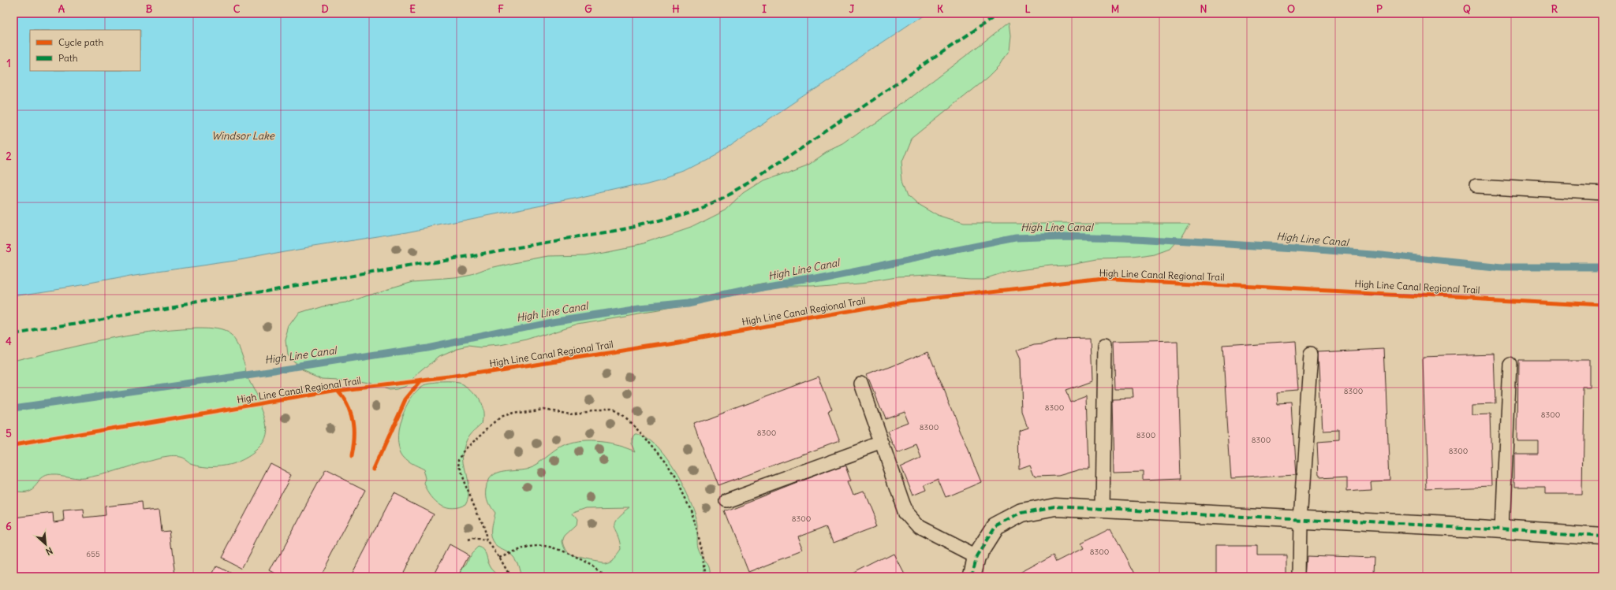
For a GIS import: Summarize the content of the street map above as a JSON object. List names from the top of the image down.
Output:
{
  "streets": {
    "cycle path": ["High Line Canal Regional Trail"]
  },
  "water": ["Windsor Lake", "High Line Canal"],
  "house_numbers": [
    "8300",
    "8300",
    "8300",
    "8300",
    "8300",
    "8300",
    "8300",
    "8300",
    "8300",
    "8300",
    "655"
  ],
  "legend": ["Cycle path", "Path"],
  "north": "bottom right",
  "grid": {
    "columns": [
      "A",
      "B",
      "C",
      "D",
      "E",
      "F",
      "G",
      "H",
      "I",
      "J",
      "K",
      "L",
      "M",
      "N",
      "O",
      "P",
      "Q",
      "R"
    ],
    "rows": [
      "1",
      "2",
      "3",
      "4",
      "5",
      "6"
    ]
  }
}
